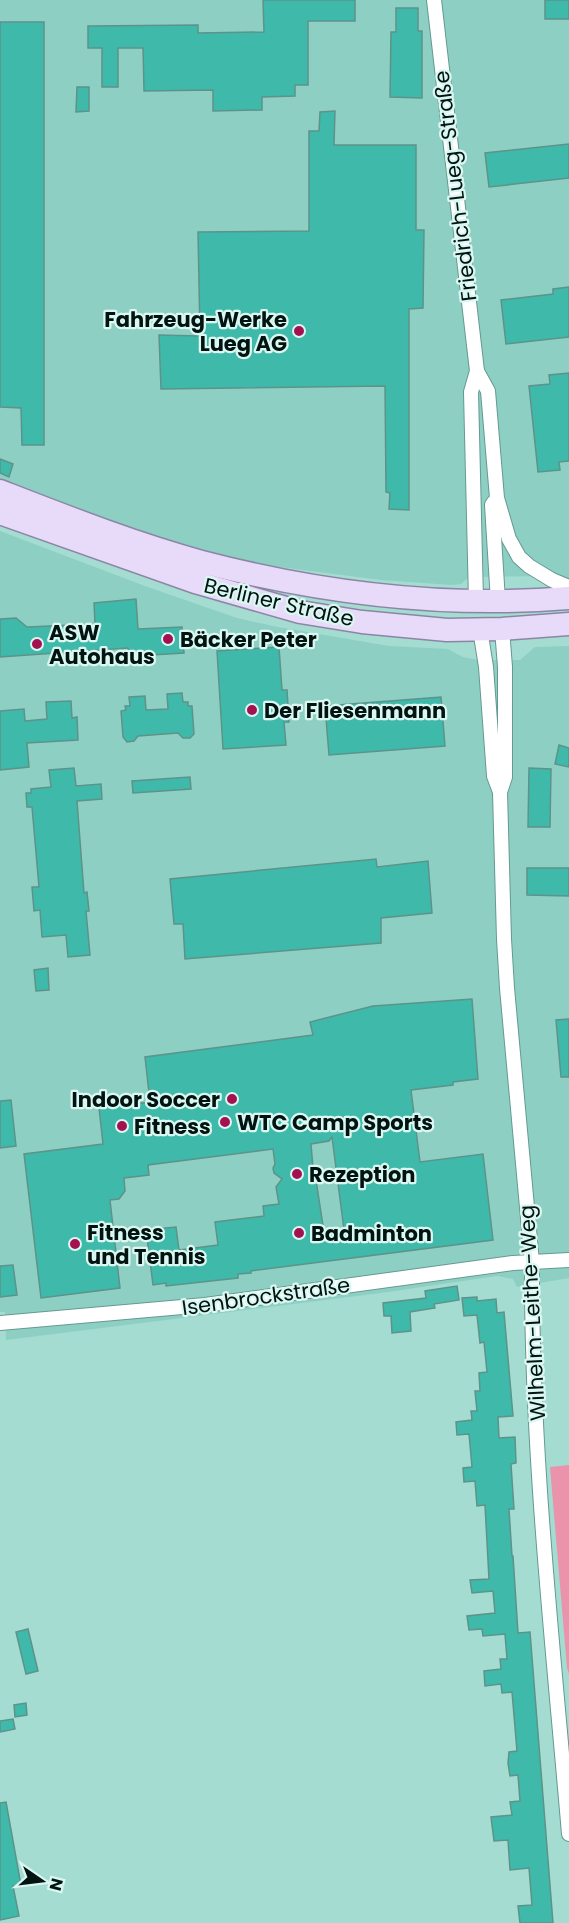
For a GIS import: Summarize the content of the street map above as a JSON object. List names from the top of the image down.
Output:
{
  "streets": {
    "main road": ["Berliner Straße", "Wilhelm-Leithe-Weg"],
    "street": ["Friedrich-Lueg-Straße", "Isenbrockstraße"]
  },
  "crossings": [
    ["Friedrich-Lueg-Straße", "Berliner Straße"],
    ["Friedrich-Lueg-Straße", "Wilhelm-Leithe-Weg"],
    ["Berliner Straße", "Wilhelm-Leithe-Weg"],
    ["Isenbrockstraße", "Wilhelm-Leithe-Weg"]
  ],
  "places": [
    "Fahrzeug-Werke Lueg AG",
    "Bäcker Peter",
    "ASW Autohaus",
    "Der Fliesenmann",
    "Indoor Soccer",
    "WTC Camp Sports",
    "Fitness",
    "Rezeption",
    "Badminton",
    "Fitness und Tennis"
  ],
  "north": "right"
}
